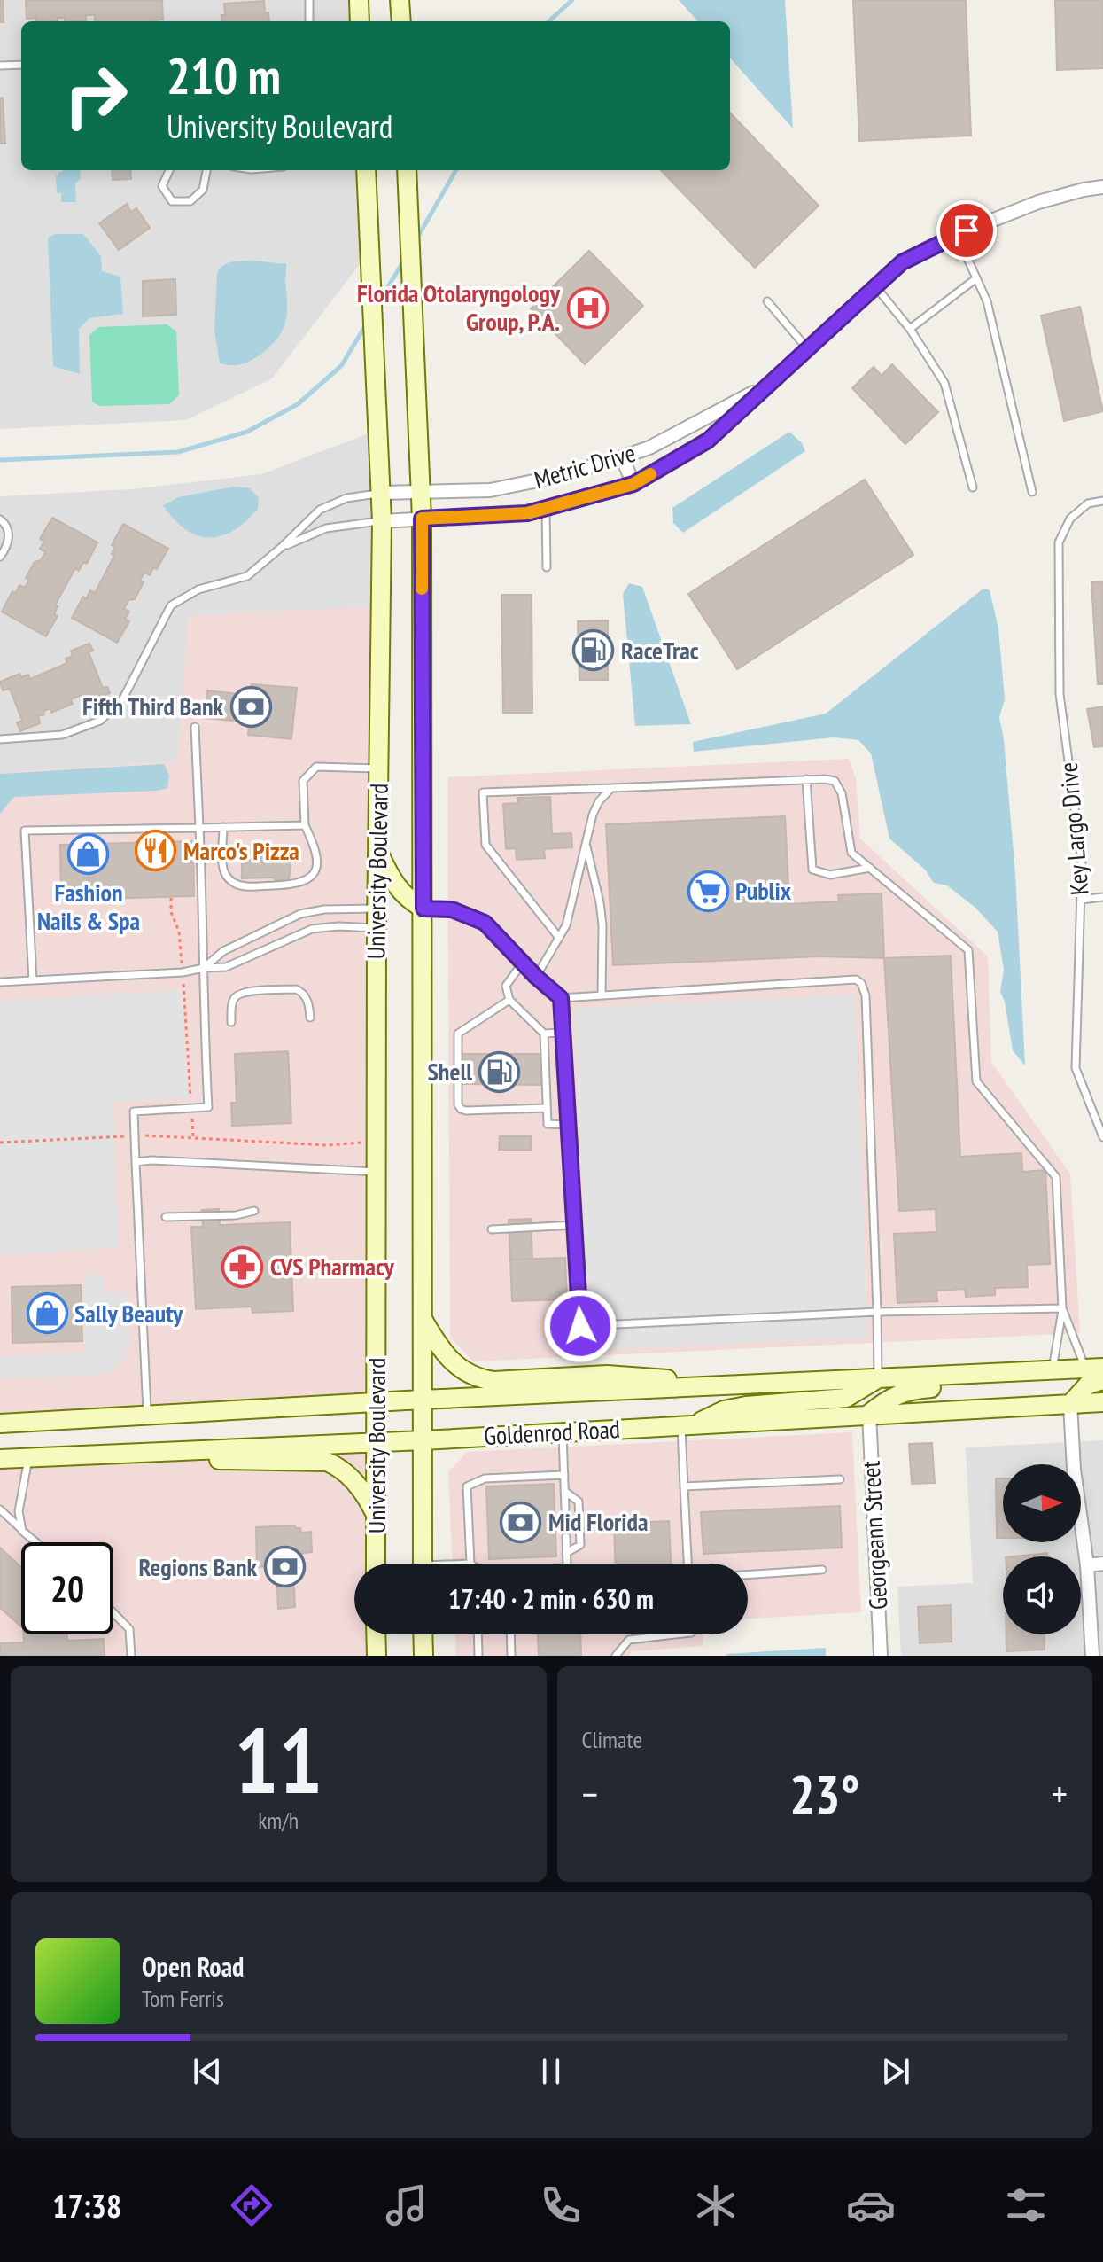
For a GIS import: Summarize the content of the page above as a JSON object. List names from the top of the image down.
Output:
{
  "streets": {
    "main road": ["University Boulevard", "Goldenrod Road"],
    "street": ["Metric Drive", "Georgeann Street"],
    "lane": ["Key Largo Drive"]
  },
  "crossings": [
    ["Metric Drive", "University Boulevard"],
    ["University Boulevard", "Goldenrod Road"],
    ["Goldenrod Road", "Georgeann Street"]
  ],
  "places": {
    "hospital": ["Florida Otolaryngology Group, P.A."],
    "fuel station": ["RaceTrac", "Shell"],
    "bank": ["Fifth Third Bank", "Mid Florida", "Regions Bank"],
    "restaurant": ["Marco's Pizza"],
    "shop": ["Fashion Nails & Spa", "Sally Beauty"],
    "supermarket": ["Publix"],
    "pharmacy": ["CVS Pharmacy"]
  },
  "north": "right",
  "page": {
    "turn": ["210 m", "University Boulevard"],
    "limit": "20",
    "trip": "17:40 · 2 min · 630 m",
    "tile": [
      ["11", "km/h"],
      "Climate"
    ],
    "heat": ["−", "23°", "+"],
    "song": ["Open Road", "Tom Ferris"],
    "tabs": "17:38"
  }
}
